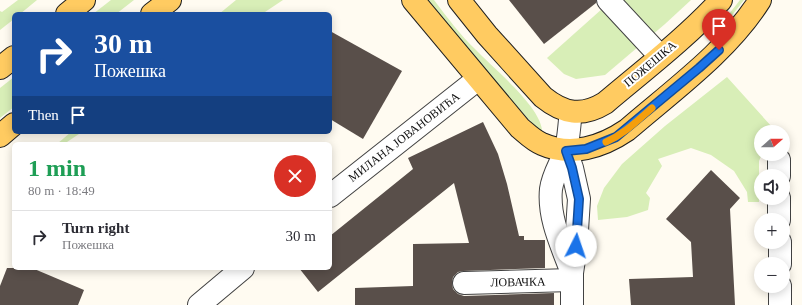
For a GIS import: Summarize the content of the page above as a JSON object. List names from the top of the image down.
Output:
{
  "streets": {
    "main road": ["ПОЖЕШКА"],
    "street": ["МИЛАНА ЈОВАНОВИЋА", "ЛОВАЧКА"]
  },
  "north": "right",
  "page": {
    "turn": ["30 m", "Пожешка"],
    "then": "Then",
    "map_buttons": ["+", "−"],
    "heading": ["1 min", "80 m · 18:49"],
    "list": [
      {
        "name": "Turn right",
        "note": "Пожешка",
        "value": "30 m"
      }
    ]
  }
}
